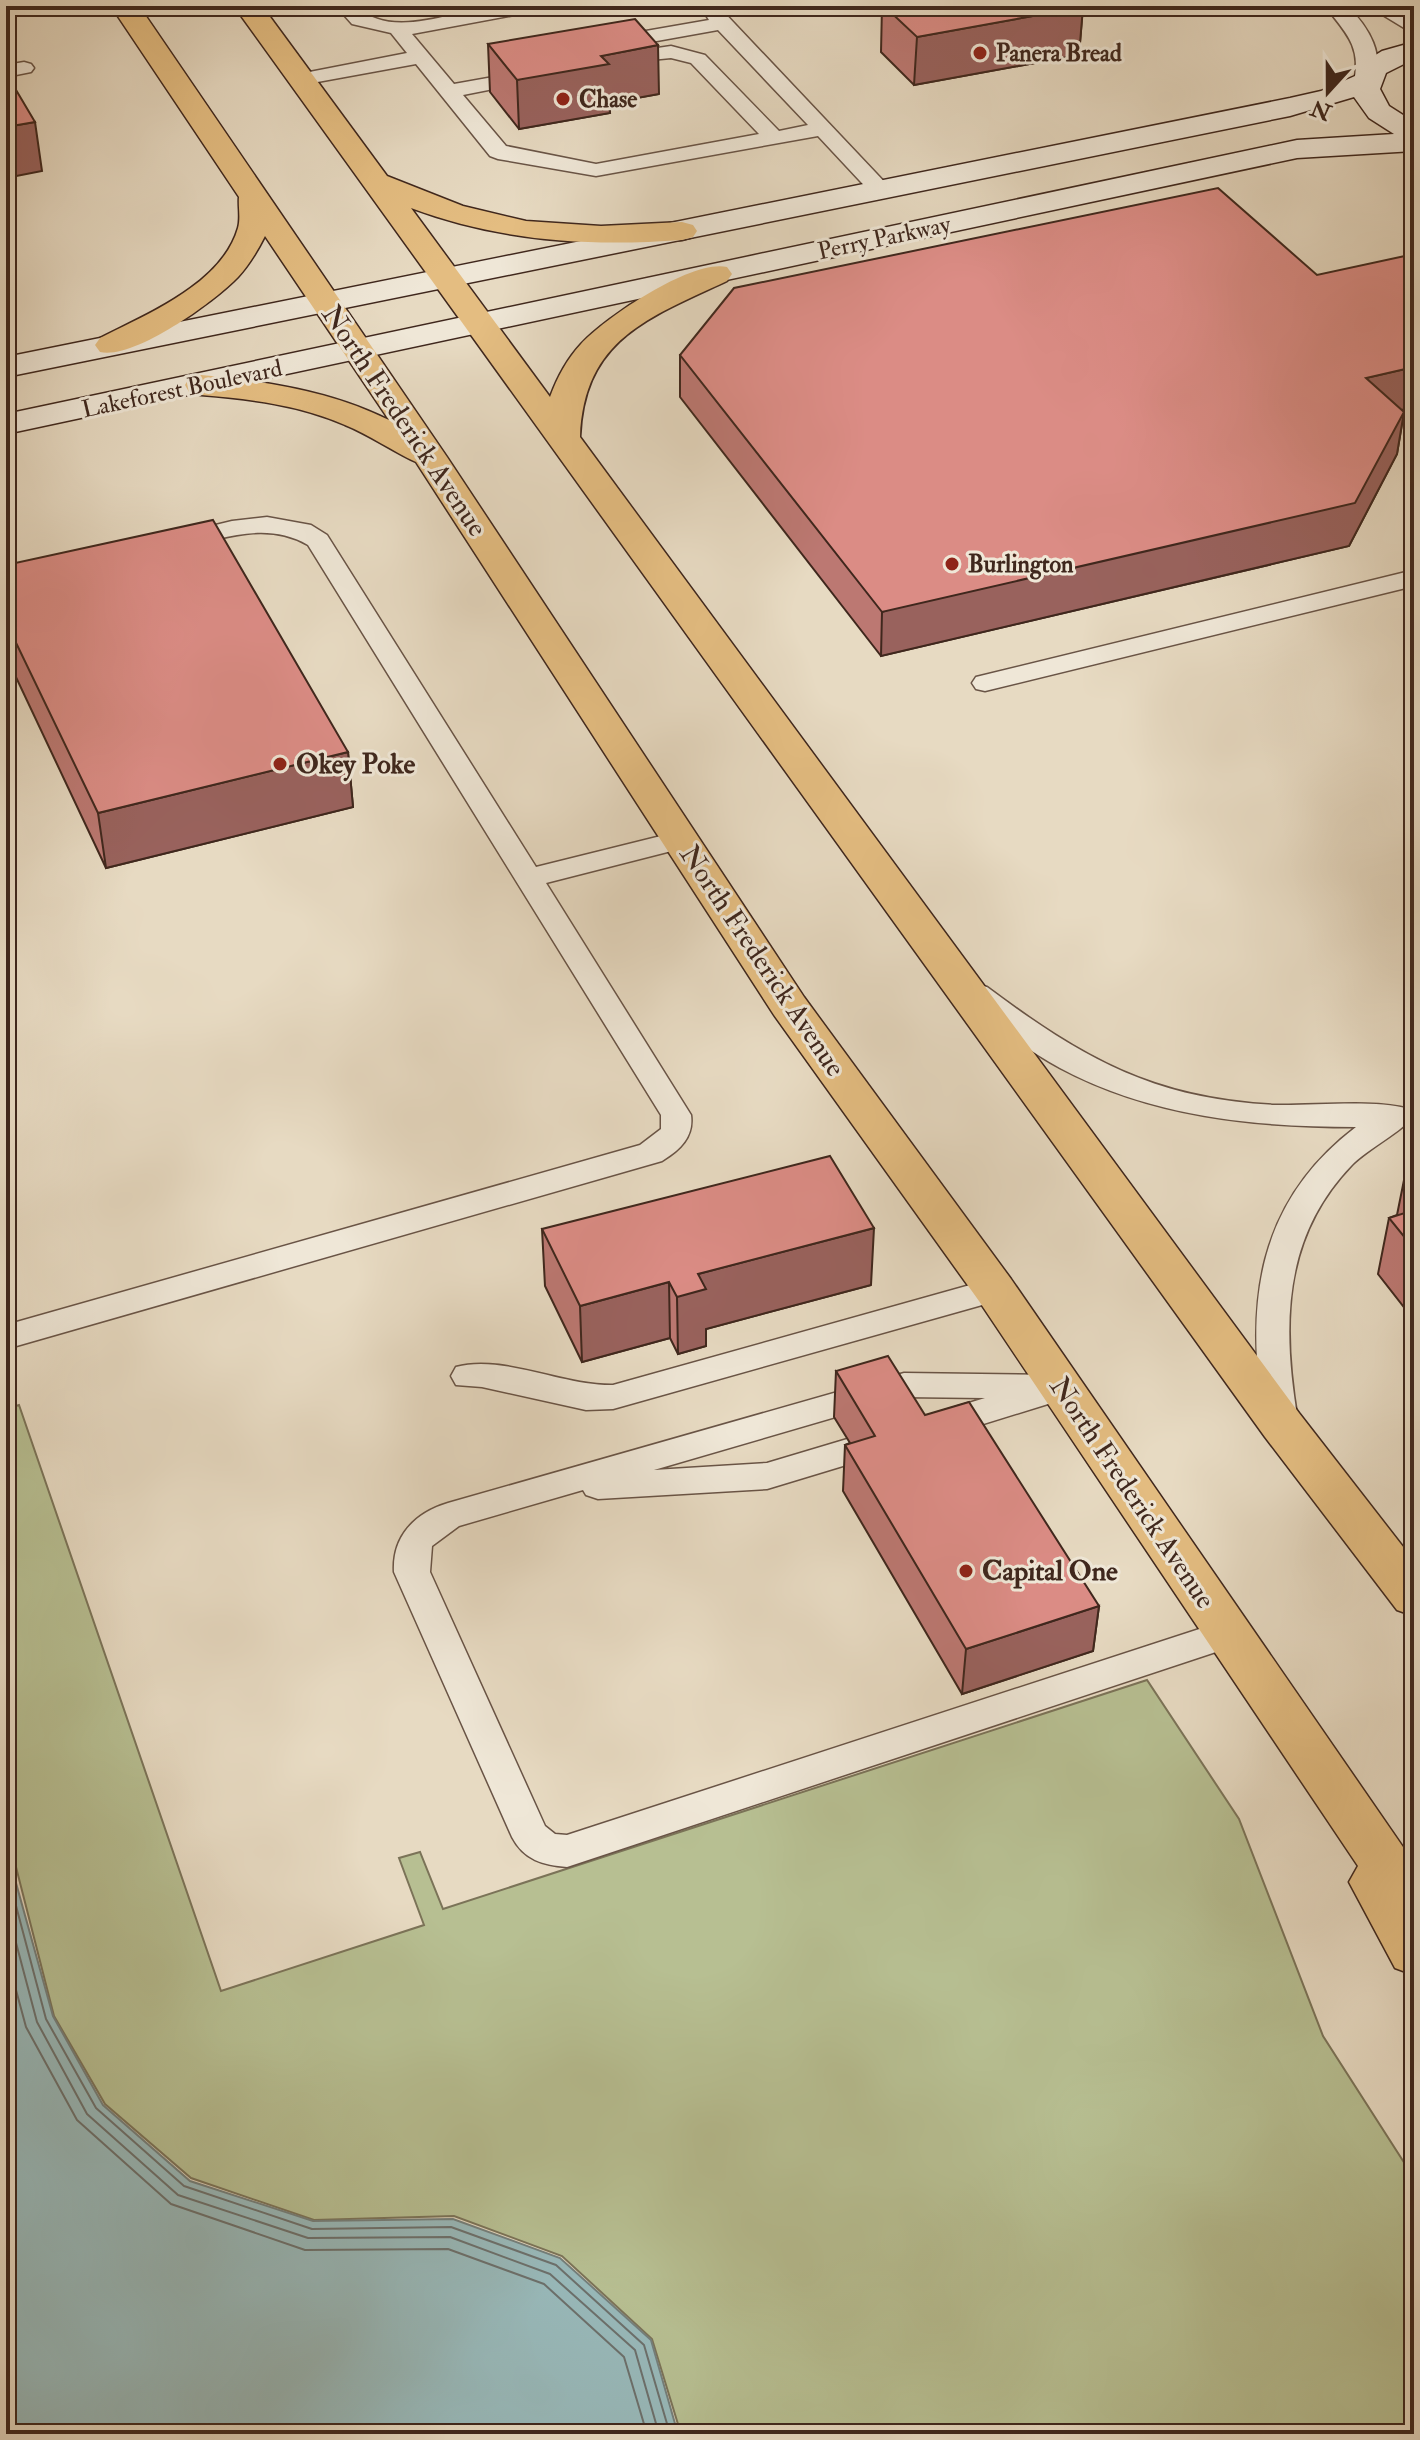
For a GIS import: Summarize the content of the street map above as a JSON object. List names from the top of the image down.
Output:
{
  "streets": {
    "main road": ["North Frederick Avenue"],
    "street": ["Perry Parkway", "Lakeforest Boulevard"]
  },
  "crossings": [
    ["Perry Parkway", "Lakeforest Boulevard"],
    ["Perry Parkway", "North Frederick Avenue"],
    ["Lakeforest Boulevard", "North Frederick Avenue"]
  ],
  "places": [
    "Panera Bread",
    "Chase",
    "Burlington",
    "Okey Poke",
    "Capital One"
  ],
  "north": "bottom"
}
